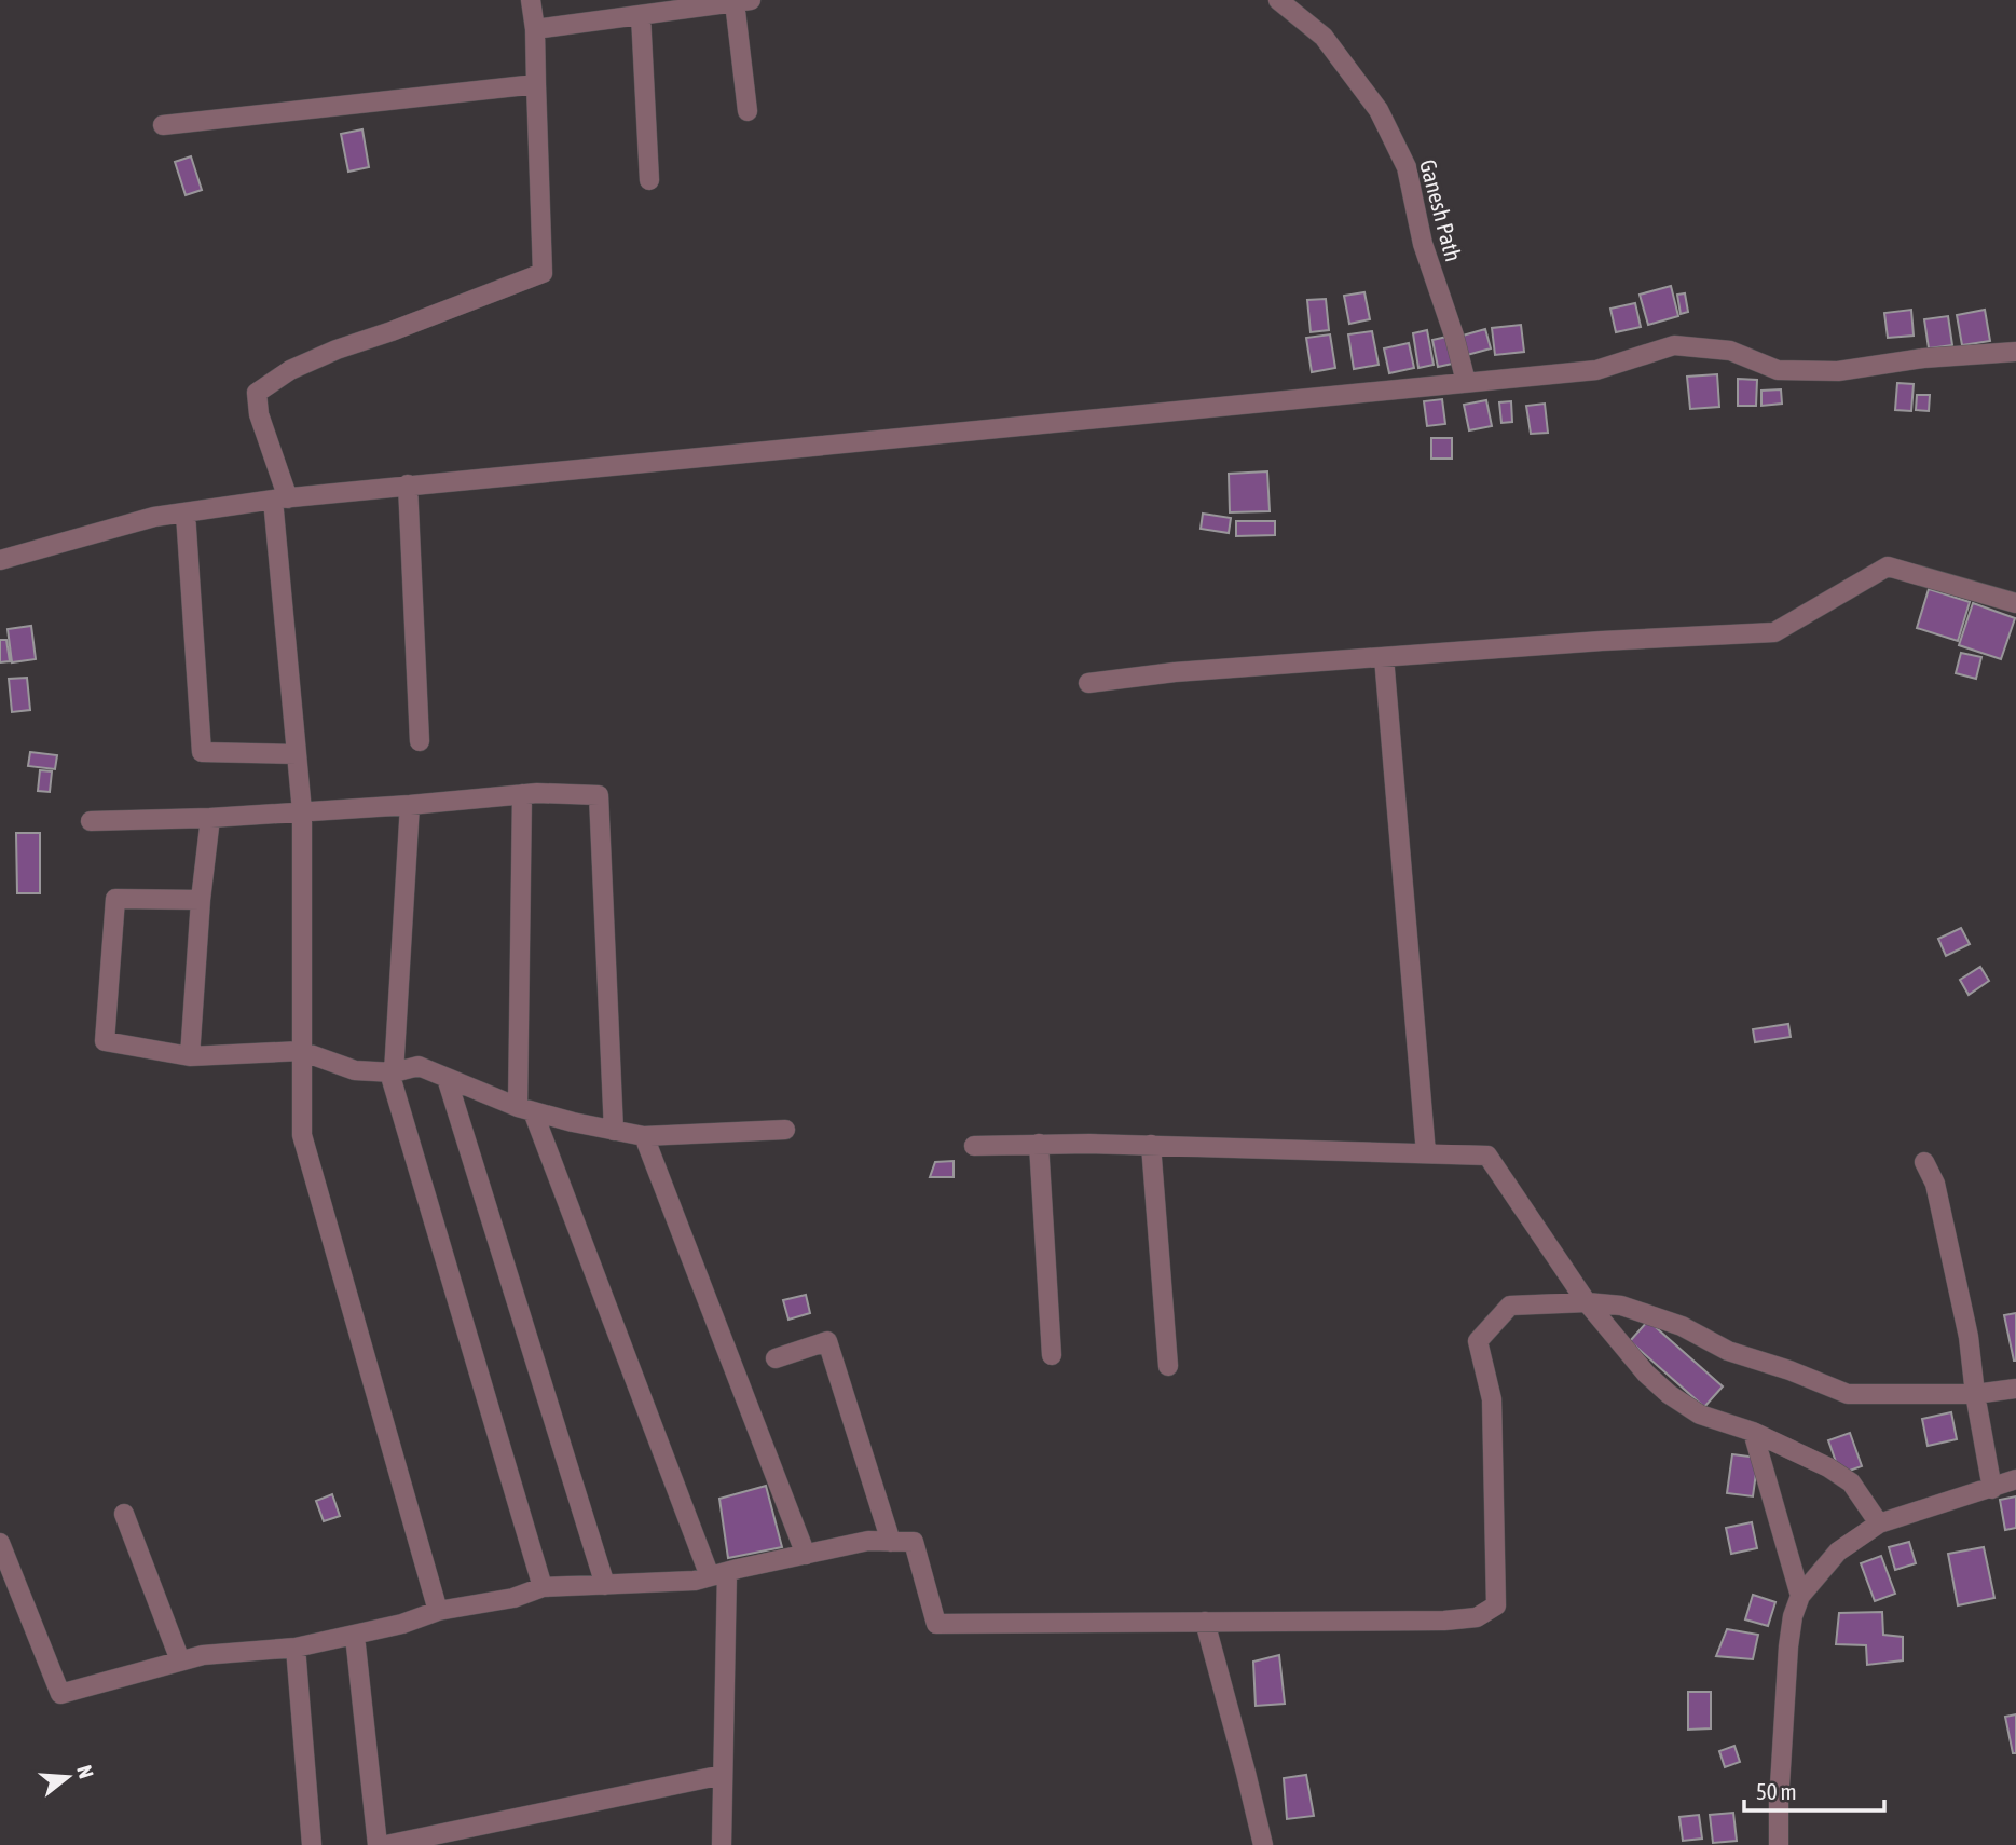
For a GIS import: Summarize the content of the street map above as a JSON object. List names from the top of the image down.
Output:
{
  "streets": {
    "street": ["Ganesh Path"]
  },
  "scale_bar": "50 m",
  "north": "right"
}
